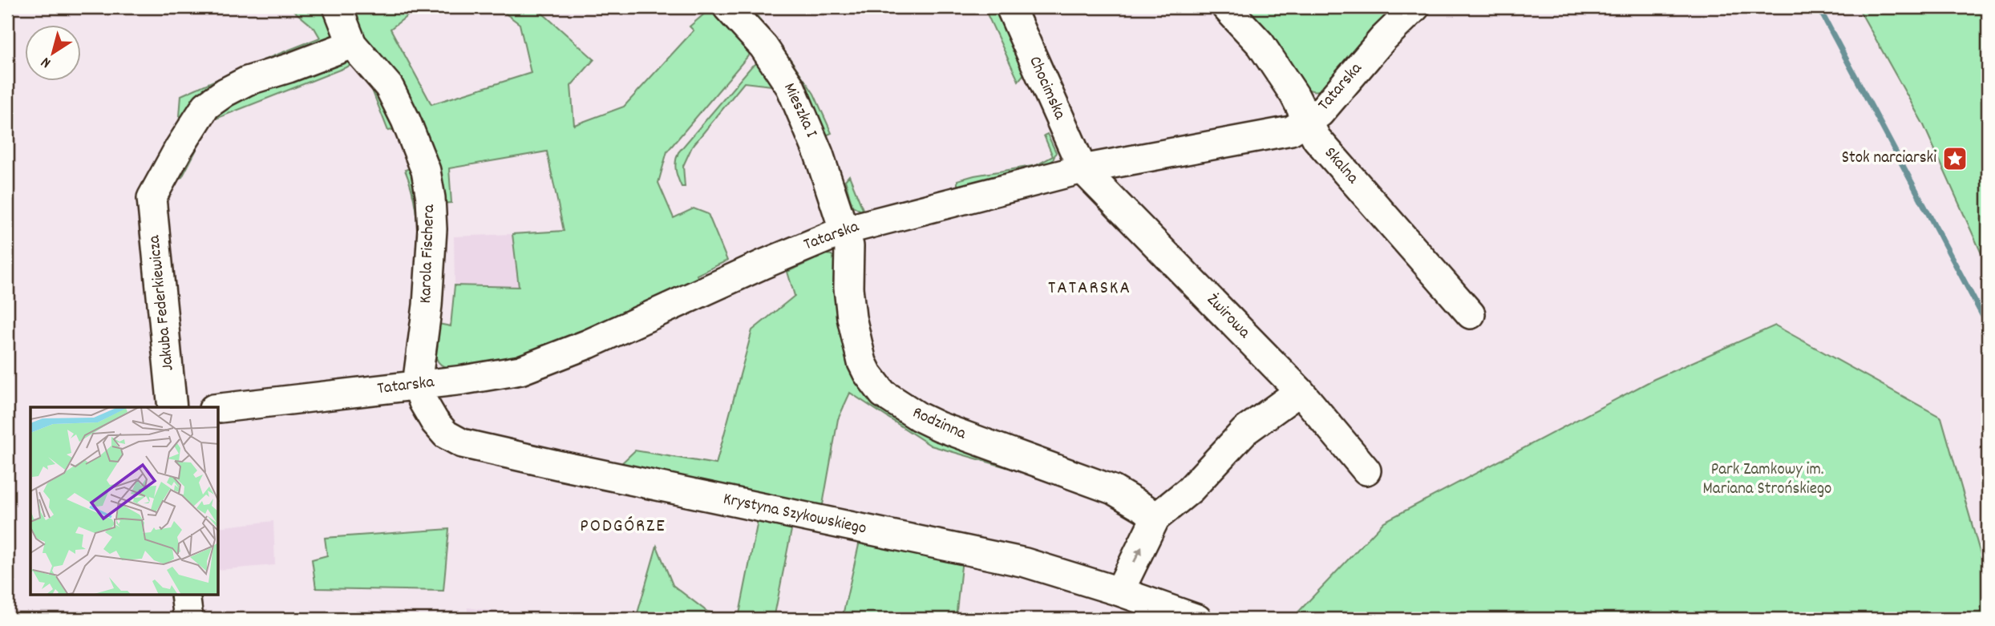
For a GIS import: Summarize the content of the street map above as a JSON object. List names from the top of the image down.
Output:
{
  "streets": {
    "street": [
      "Tatarska",
      "Chocimska",
      "Mieszka I",
      "Skalna",
      "Karola Fischera",
      "Jakuba Federkiewicza",
      "Żwirowa",
      "Rodzinna",
      "Krystyna Szykowskiego"
    ]
  },
  "crossings": [
    ["Tatarska", "Chocimska"],
    ["Tatarska", "Mieszka I"],
    ["Tatarska", "Skalna"],
    ["Tatarska", "Karola Fischera"],
    ["Tatarska", "Żwirowa"],
    ["Tatarska", "Rodzinna"],
    ["Tatarska", "Krystyna Szykowskiego"],
    ["Chocimska", "Żwirowa"],
    ["Mieszka I", "Rodzinna"],
    ["Karola Fischera", "Jakuba Federkiewicza"],
    ["Karola Fischera", "Krystyna Szykowskiego"]
  ],
  "districts": ["TATARSKA", "PODGÓRZE"],
  "parks": ["Park Zamkowy im. Mariana Strońskiego"],
  "places": {
    "place": ["Stok narciarski"]
  },
  "north": "bottom left"
}
